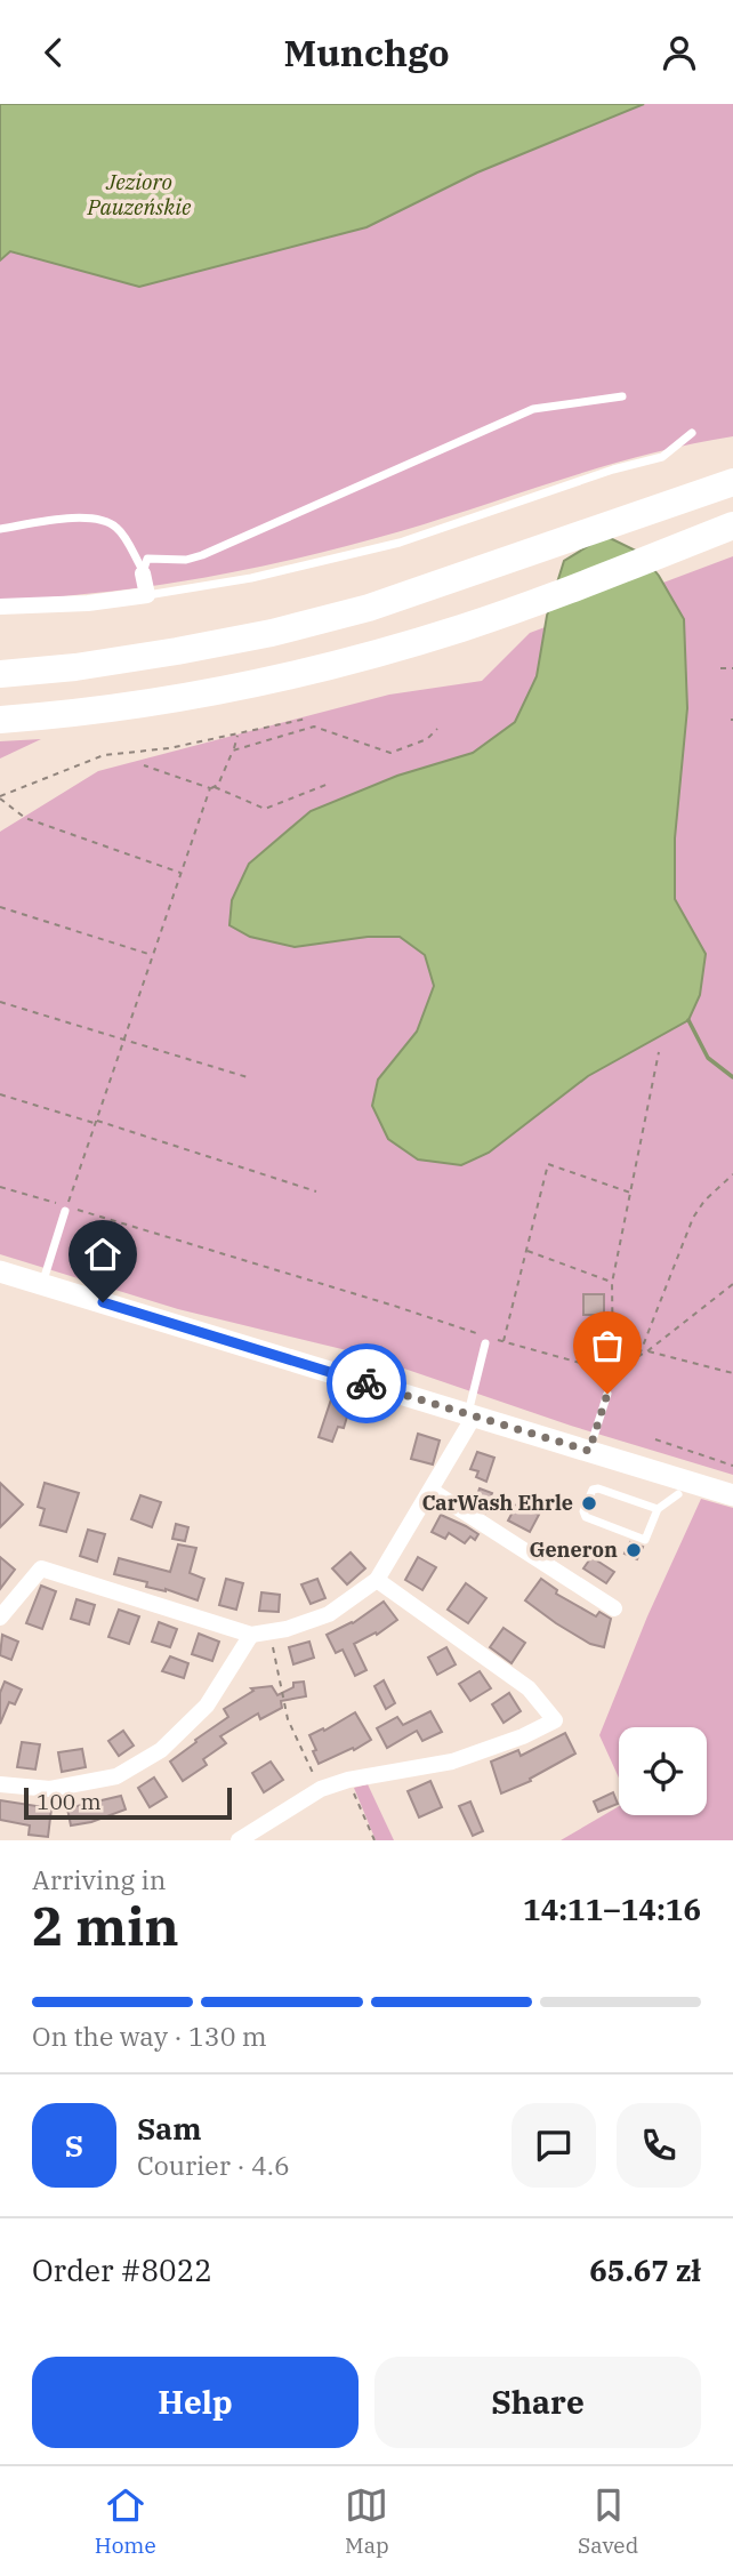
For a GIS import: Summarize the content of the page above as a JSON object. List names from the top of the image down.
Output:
{
  "water": ["Jezioro Pauzeńskie"],
  "places": ["CarWash Ehrle", "Generon"],
  "scale_bar": "100 m",
  "page": {
    "header": "Munchgo",
    "scale": "100 m",
    "heading": ["2 min", "Arriving in", "14:11–14:16"],
    "panel": [
      "Sam",
      "Courier · 4.6",
      "Order #8022",
      "65.67 zł"
    ],
    "bar": "On the way · 130 m",
    "round": "S",
    "buttons": ["Help", "Share"],
    "tabs": ["Home", "Map", "Saved"]
  }
}
